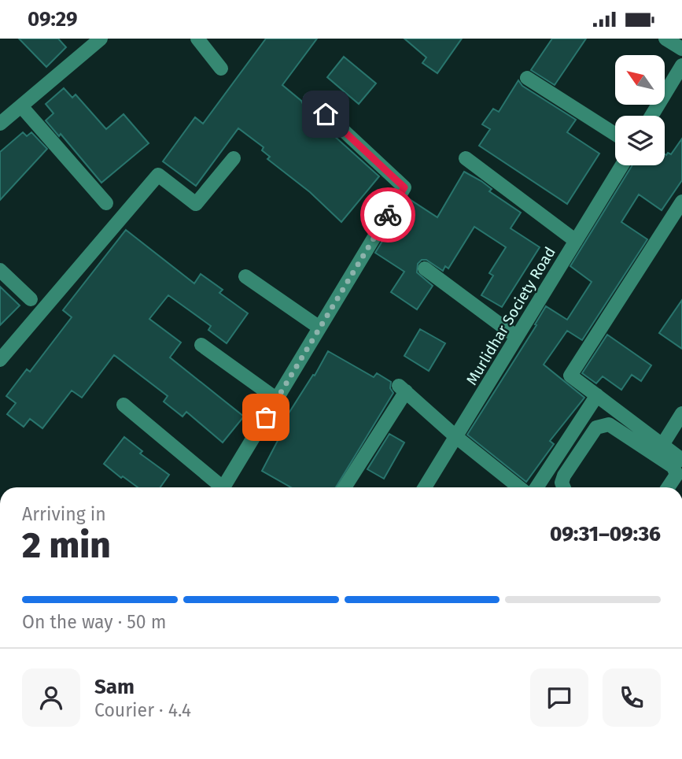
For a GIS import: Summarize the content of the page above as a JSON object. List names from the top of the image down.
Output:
{
  "streets": {
    "street": ["Murlidhar Society Road"]
  },
  "north": "top left",
  "page": {
    "status": "09:29",
    "heading": ["2 min", "Arriving in", "09:31–09:36"],
    "panel": ["Sam", "Courier · 4.4"],
    "bar": "On the way · 50 m"
  }
}
